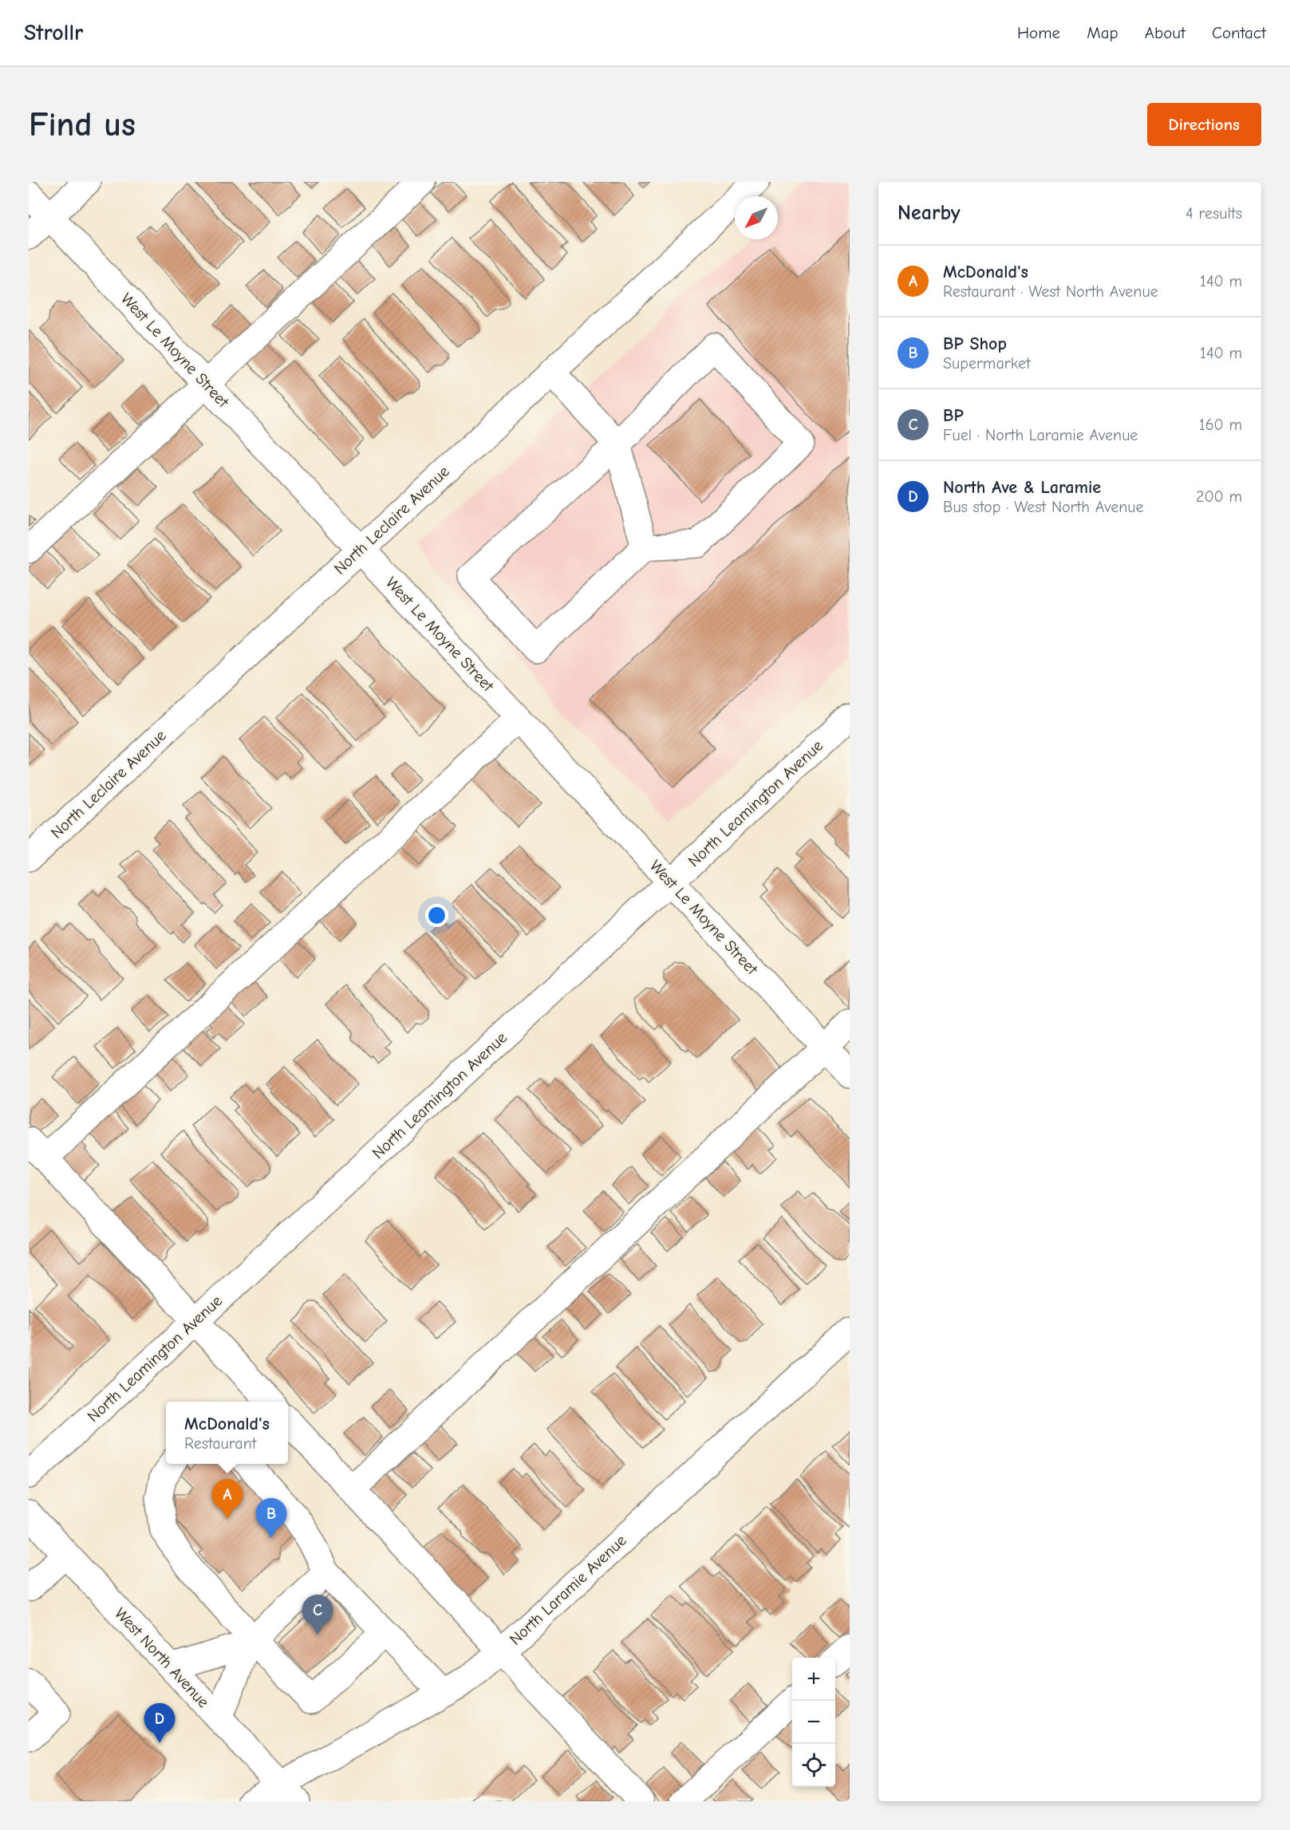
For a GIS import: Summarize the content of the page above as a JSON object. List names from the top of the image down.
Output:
{
  "streets": {
    "street": [
      "West Le Moyne Street",
      "North Leclaire Avenue",
      "North Leamington Avenue",
      "North Laramie Avenue",
      "West North Avenue"
    ]
  },
  "crossings": [
    ["West Le Moyne Street", "North Leclaire Avenue"],
    ["West Le Moyne Street", "North Leamington Avenue"],
    ["North Laramie Avenue", "West North Avenue"]
  ],
  "north": "bottom left",
  "page": {
    "header": "Strollr",
    "nav": [
      "Home",
      "Map",
      "About",
      "Contact"
    ],
    "buttons": "Directions",
    "title": "Find us",
    "heading": ["Nearby", "4 results"],
    "list": [
      {
        "mark": "A",
        "name": "McDonald's",
        "note": "Restaurant · West North Avenue",
        "value": "140 m"
      },
      {
        "mark": "B",
        "name": "BP Shop",
        "note": "Supermarket",
        "value": "140 m"
      },
      {
        "mark": "C",
        "name": "BP",
        "note": "Fuel · North Laramie Avenue",
        "value": "160 m"
      },
      {
        "mark": "D",
        "name": "North Ave & Laramie",
        "note": "Bus stop · West North Avenue",
        "value": "200 m"
      }
    ],
    "popup": ["McDonald's", "Restaurant"],
    "pins": [
      "A",
      "B",
      "C",
      "D"
    ],
    "map_buttons": ["+", "−"]
  }
}
